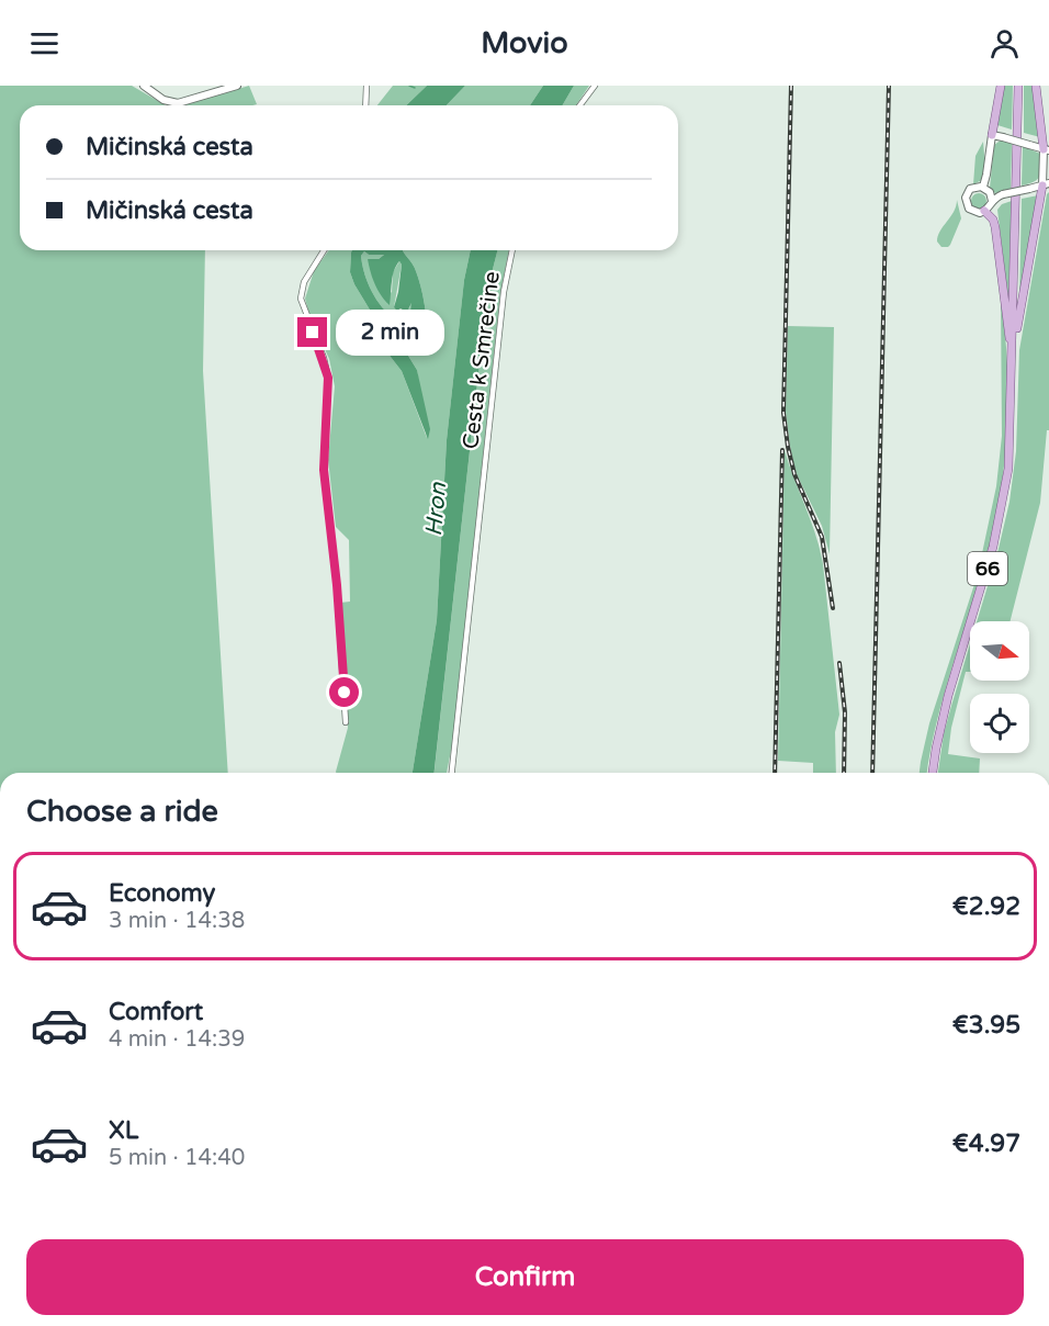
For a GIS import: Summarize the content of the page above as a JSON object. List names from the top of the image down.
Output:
{
  "streets": {
    "main road": ["66"],
    "street": ["Cesta k Smrečine"]
  },
  "water": ["Hron"],
  "north": "right",
  "page": {
    "header": "Movio",
    "banner": ["Mičinská cesta", "Mičinská cesta"],
    "bubble": "2 min",
    "heading": "Choose a ride",
    "list": [
      {
        "name": "Economy",
        "note": "3 min · 14:38",
        "value": "€2.92"
      },
      {
        "name": "Comfort",
        "note": "4 min · 14:39",
        "value": "€3.95"
      },
      {
        "name": "XL",
        "note": "5 min · 14:40",
        "value": "€4.97"
      }
    ],
    "buttons": "Confirm"
  }
}
